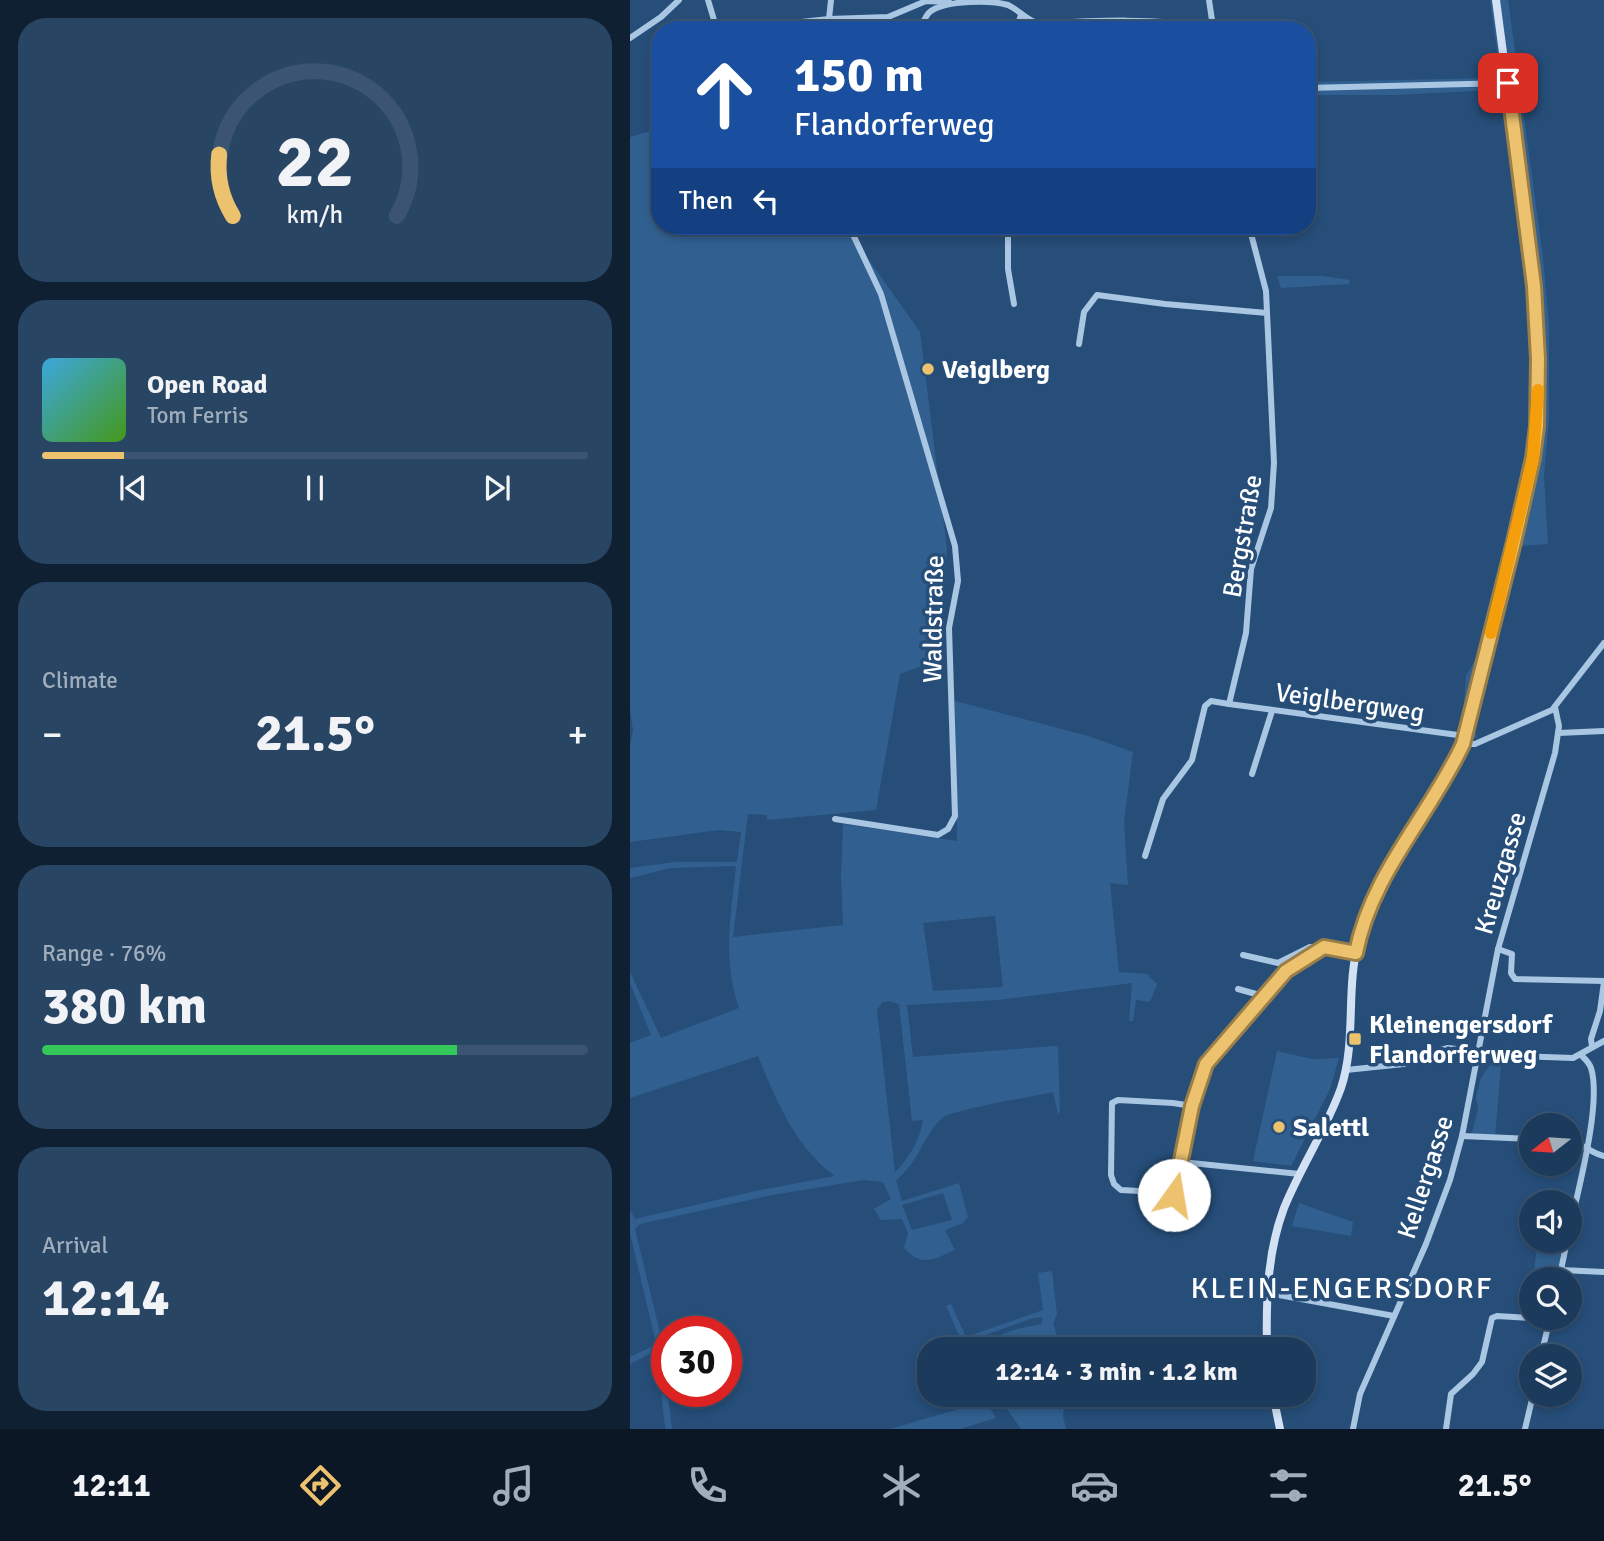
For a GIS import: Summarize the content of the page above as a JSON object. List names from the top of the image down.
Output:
{
  "streets": {
    "street": [
      "Bergstraße",
      "Waldstraße",
      "Veiglbergweg",
      "Kreuzgasse",
      "Kellergasse"
    ]
  },
  "crossings": [
    ["Bergstraße", "Veiglbergweg"],
    ["Kreuzgasse", "Kellergasse"]
  ],
  "districts": ["KLEIN-ENGERSDORF"],
  "places": {
    "other": ["Veiglberg", "Salettl"],
    "transit": ["Kleinengersdorf Flandorferweg"]
  },
  "north": "left",
  "page": {
    "turn": ["150 m", "Flandorferweg"],
    "then": "Then",
    "song": ["Open Road", "Tom Ferris"],
    "tile": [
      "Climate",
      ["Range · 76%", "380 km"],
      ["Arrival", "12:14"]
    ],
    "heat": ["−", "21.5°", "+"],
    "limit": "30",
    "trip": "12:14 · 3 min · 1.2 km",
    "tabs": ["12:11", "21.5°"],
    "gauge": ["22", "km/h"]
  }
}
